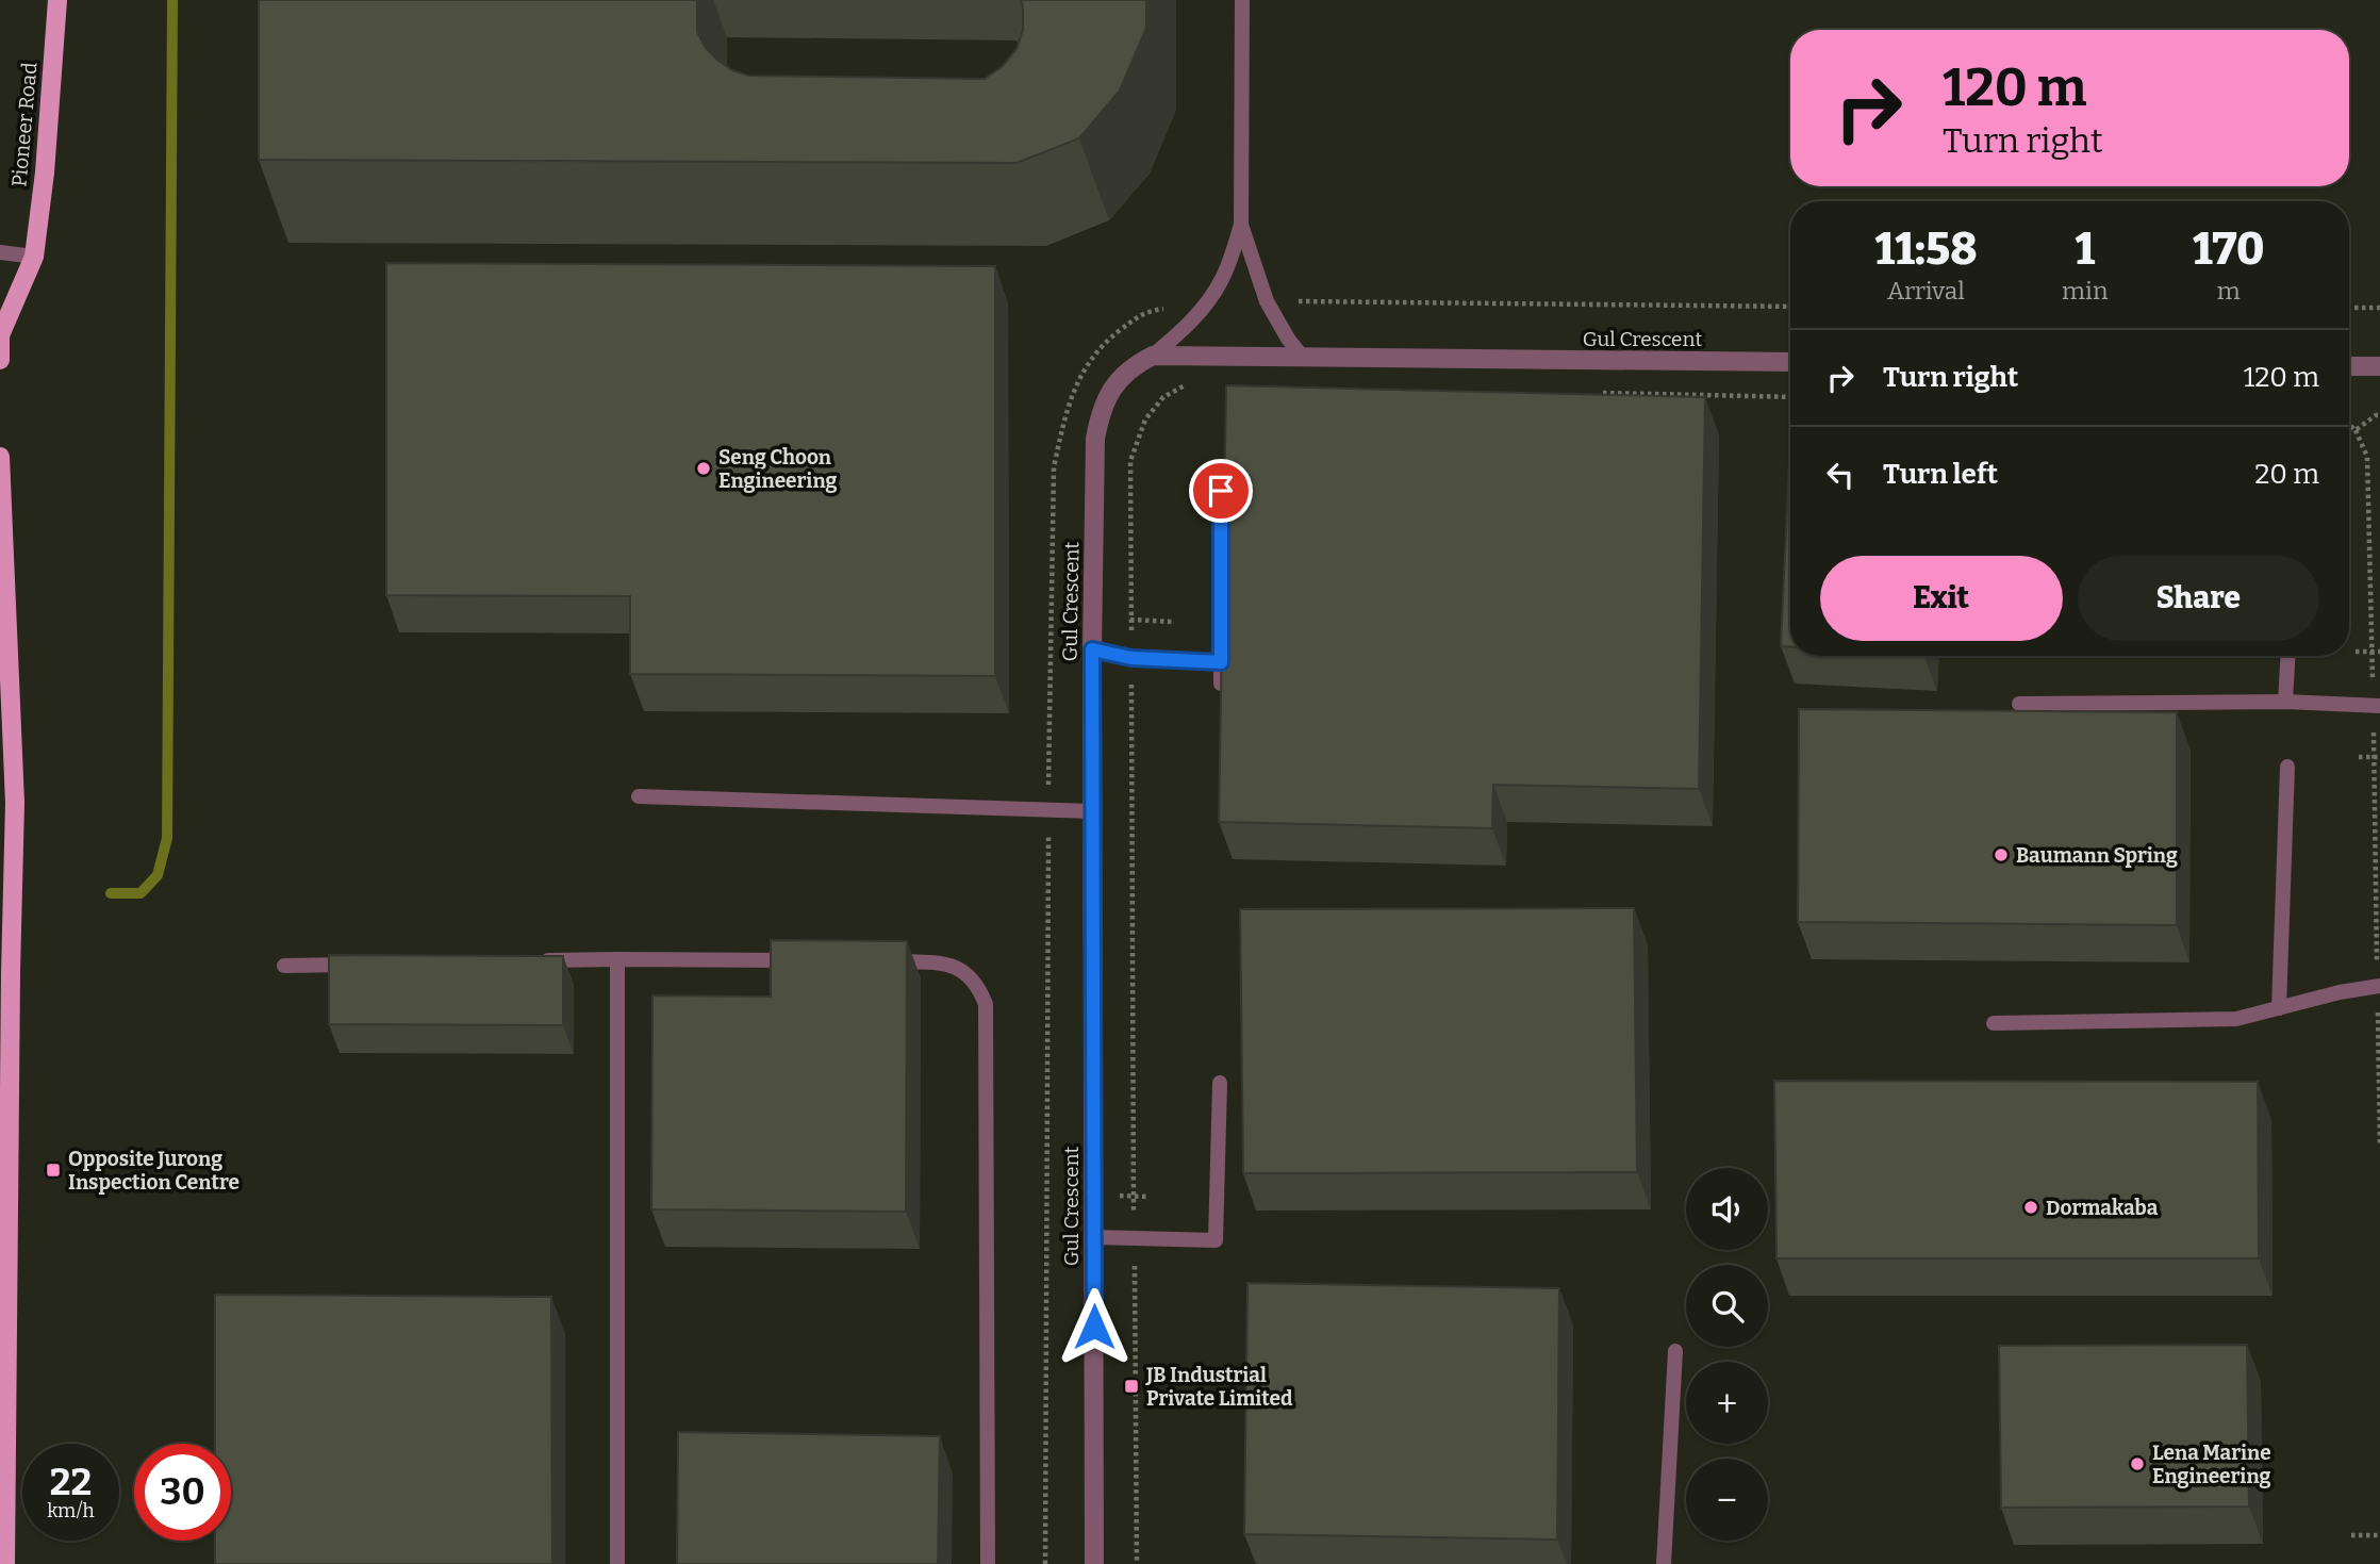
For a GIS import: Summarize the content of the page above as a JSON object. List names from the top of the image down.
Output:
{
  "streets": {
    "main road": ["Pioneer Road"],
    "street": ["Gul Crescent"]
  },
  "places": {
    "other": [
      "Seng Choon Engineering",
      "Baumann Spring",
      "Dormakaba",
      "Lena Marine Engineering"
    ],
    "transit": ["Opposite Jurong Inspection Centre", "JB Industrial Private Limited"]
  },
  "page": {
    "turn": ["120 m", "Turn right"],
    "eta": [
      "11:58",
      "Arrival",
      "1",
      "min",
      "170",
      "m"
    ],
    "list": [
      {
        "name": "Turn right",
        "value": "120 m"
      },
      {
        "name": "Turn left",
        "value": "20 m"
      }
    ],
    "buttons": ["Exit", "Share"],
    "map_buttons": ["+", "−"],
    "speed": "22 km/h",
    "limit": "30"
  }
}
